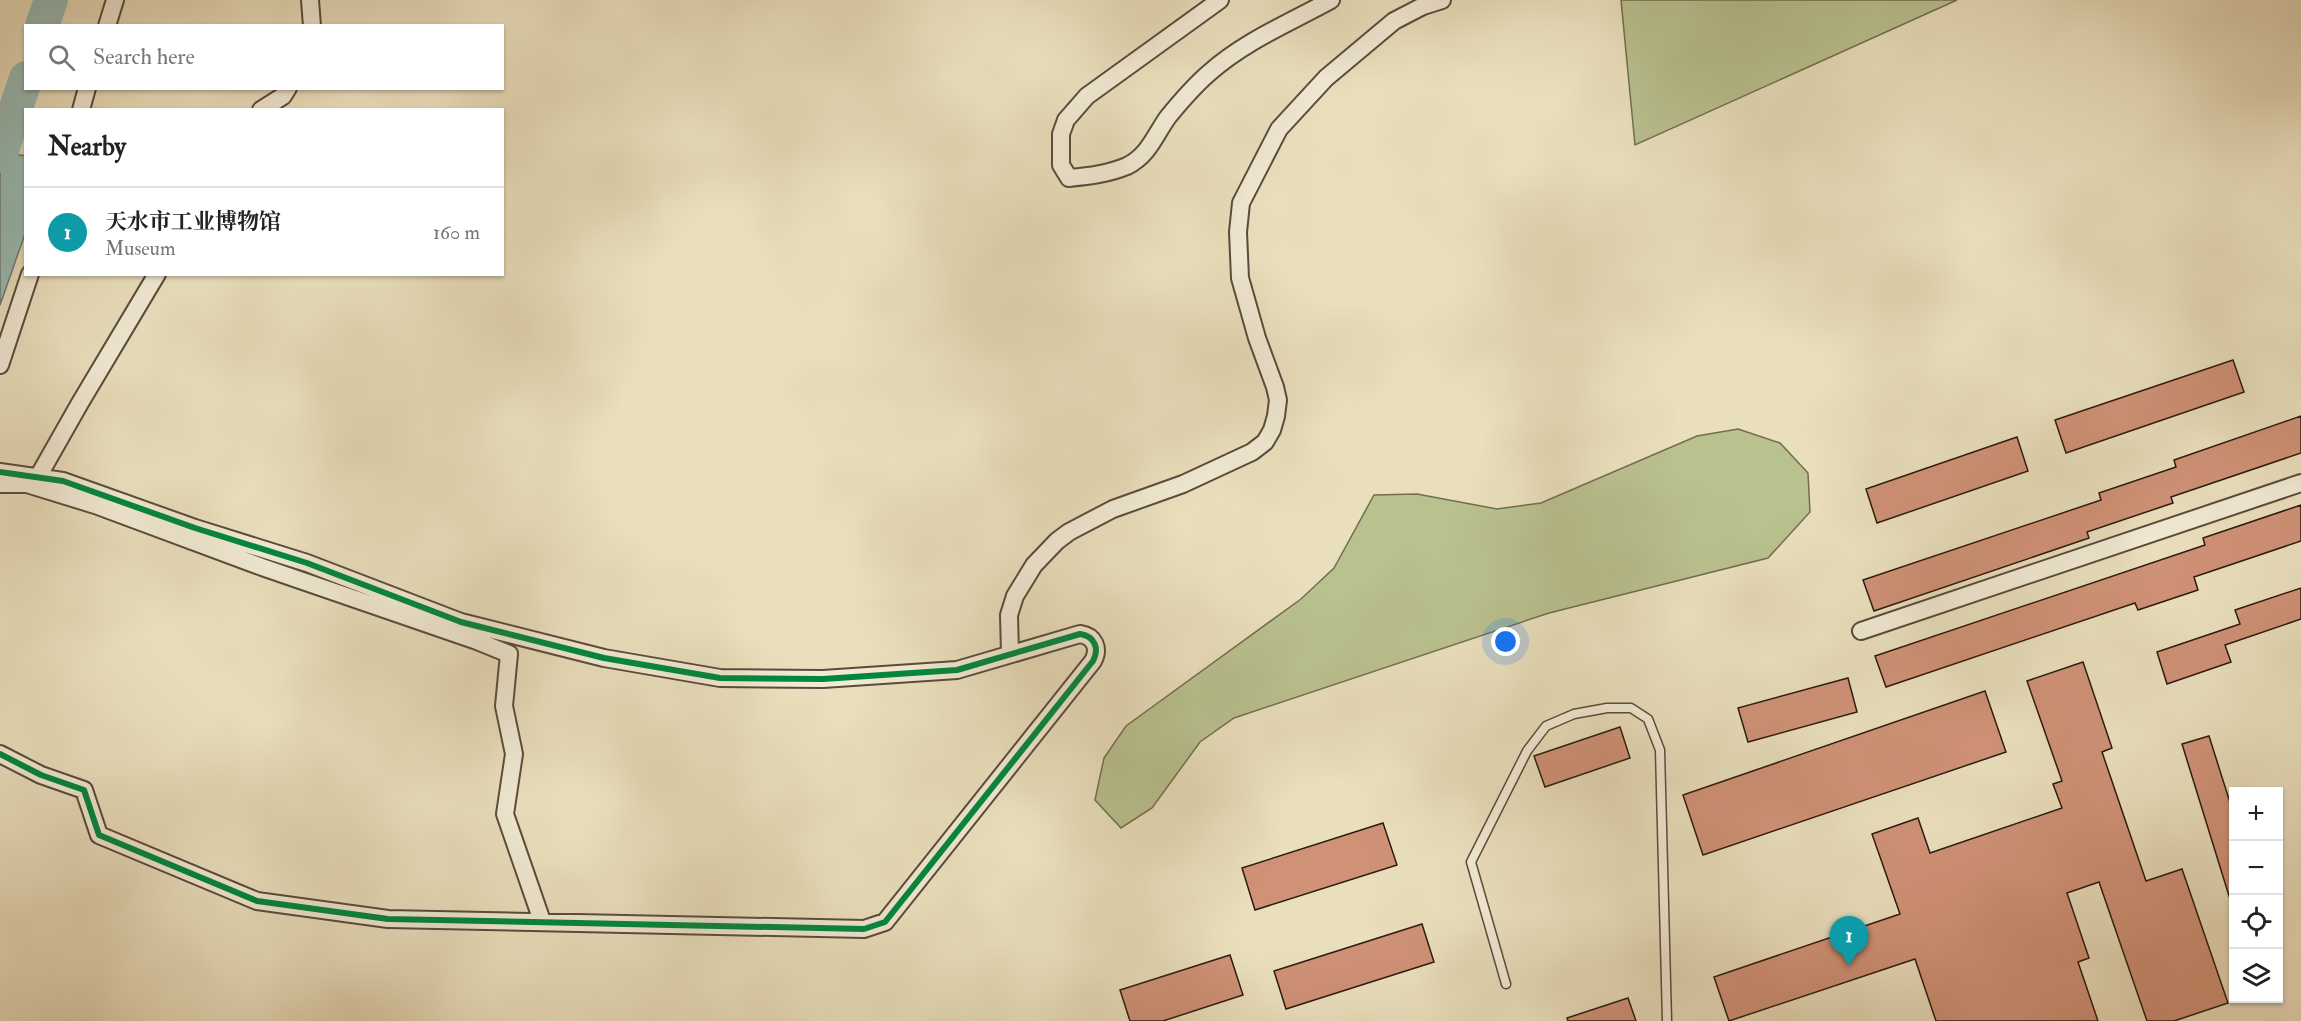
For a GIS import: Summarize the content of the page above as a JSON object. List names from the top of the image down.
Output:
{
  "page": {
    "search": "Search here",
    "heading": "Nearby",
    "list": [
      {
        "mark": "1",
        "name": "天水市工业博物馆",
        "note": "Museum",
        "value": "160 m"
      }
    ],
    "map_buttons": ["+", "−"],
    "pins": "1"
  }
}
